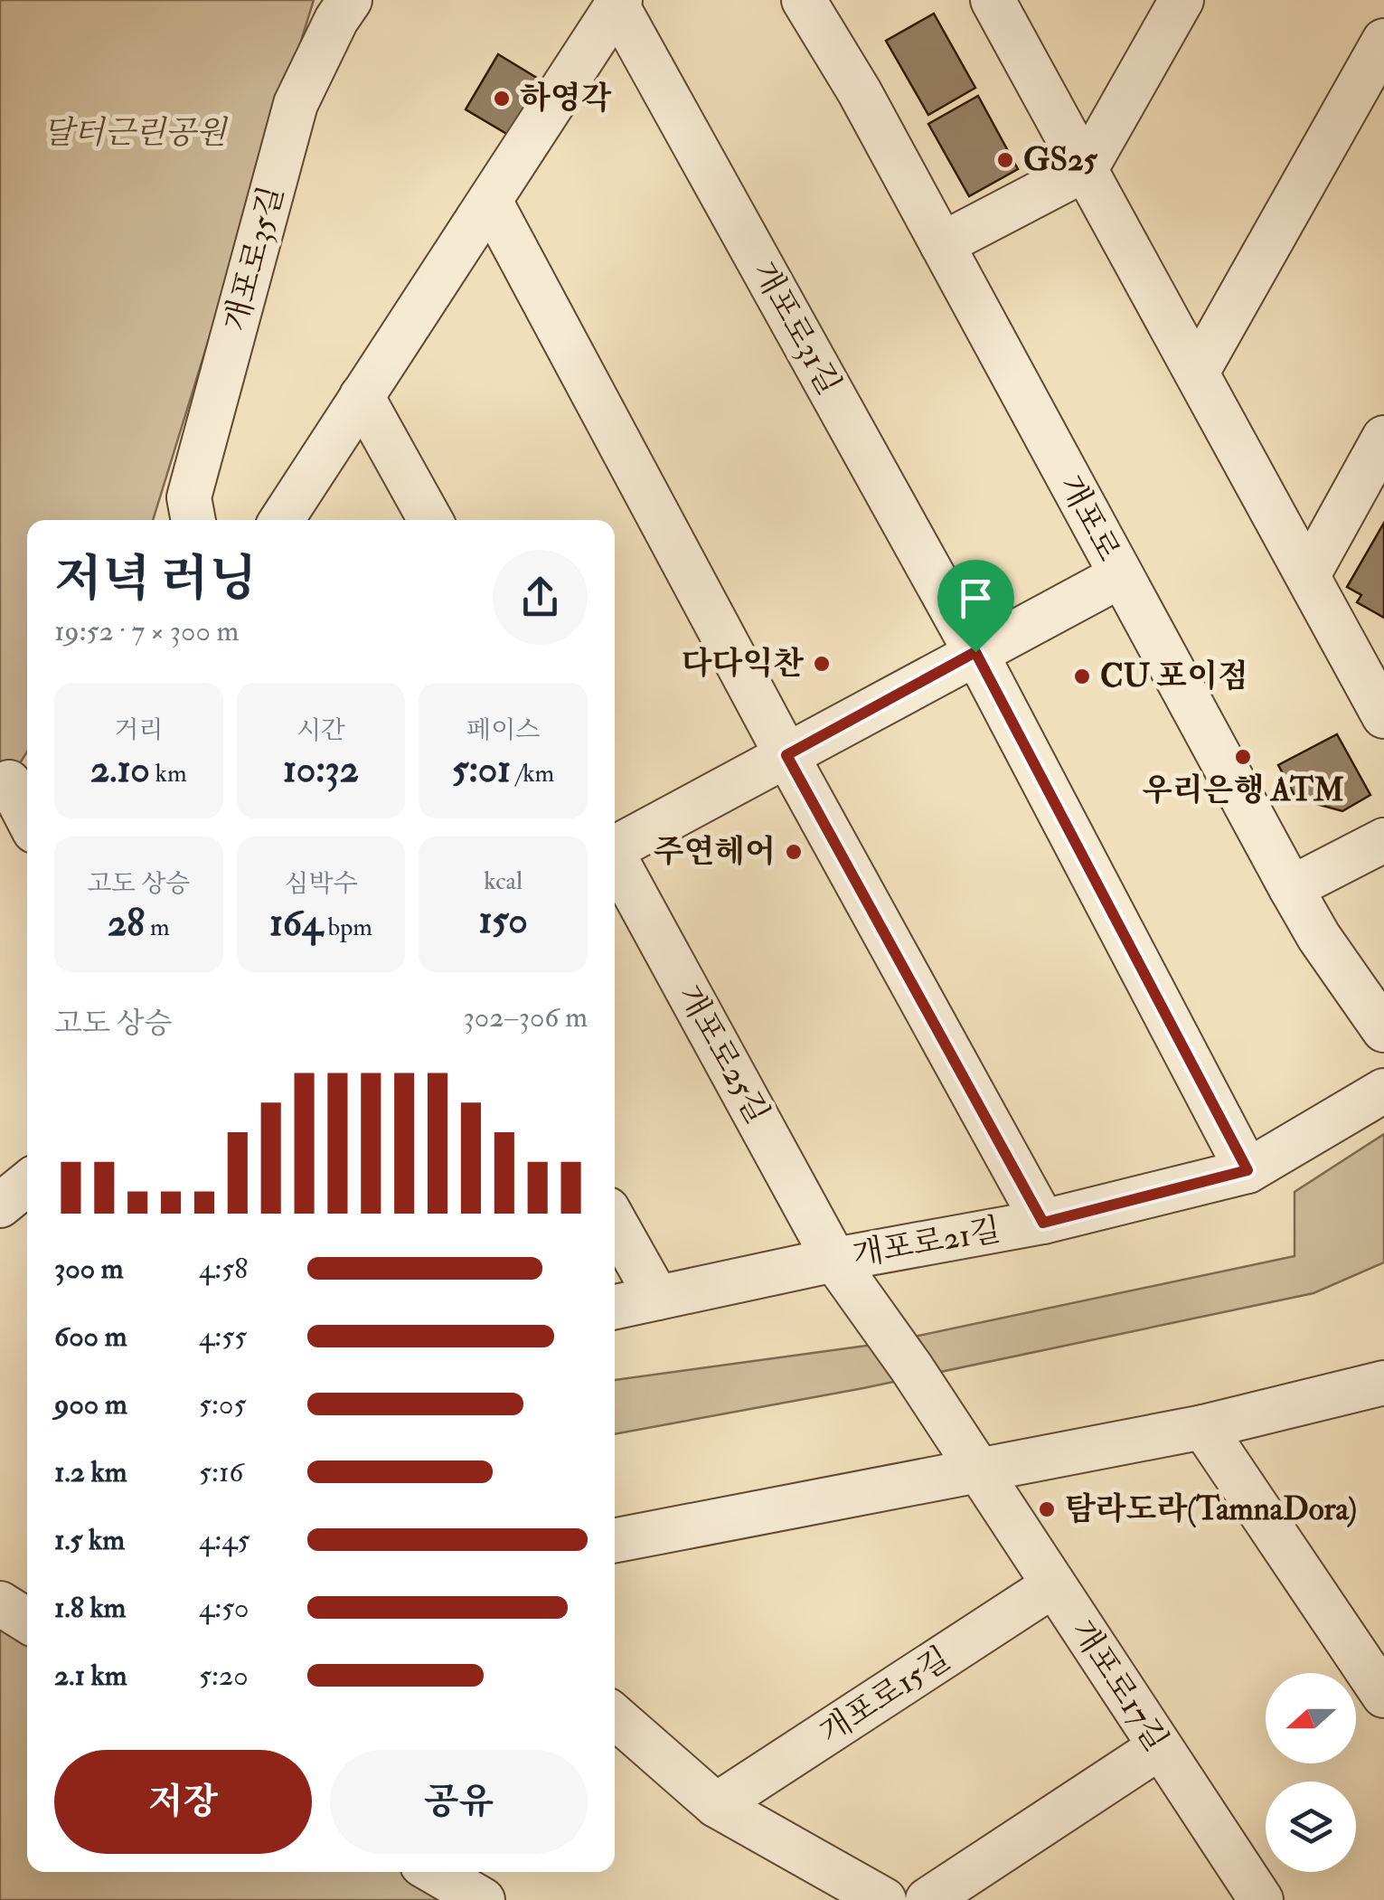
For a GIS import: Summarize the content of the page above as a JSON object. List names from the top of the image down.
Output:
{
  "streets": {
    "street": [
      "개포로35길",
      "개포로31길",
      "개포로",
      "개포로25길",
      "개포로21길",
      "개포로17길",
      "개포로15길"
    ]
  },
  "crossings": [
    ["개포로31길", "개포로25길"],
    ["개포로", "개포로25길"],
    ["개포로25길", "개포로21길"],
    ["개포로25길", "개포로17길"],
    ["개포로17길", "개포로15길"]
  ],
  "parks": ["달터근린공원"],
  "places": [
    "하영각",
    "GS25",
    "다다익찬",
    "CU 포이점",
    "우리은행 ATM",
    "주연헤어",
    "탐라도라(TamnaDora)"
  ],
  "north": "left",
  "page": {
    "heading": ["저녁 러닝", "19:52 · 7 × 300 m"],
    "stats": [
      ["거리", "2.10 km"],
      ["시간", "10:32"],
      ["페이스", "5:01 /km"],
      ["고도 상승", "28 m"],
      ["심박수", "164 bpm"],
      ["kcal", "150"]
    ],
    "chart": ["고도 상승", "302–306 m"],
    "list": [
      {
        "name": "300 m",
        "note": "4:58"
      },
      {
        "name": "600 m",
        "note": "4:55"
      },
      {
        "name": "900 m",
        "note": "5:05"
      },
      {
        "name": "1.2 km",
        "note": "5:16"
      },
      {
        "name": "1.5 km",
        "note": "4:45"
      },
      {
        "name": "1.8 km",
        "note": "4:50"
      },
      {
        "name": "2.1 km",
        "note": "5:20"
      }
    ],
    "buttons": ["저장", "공유"]
  }
}
